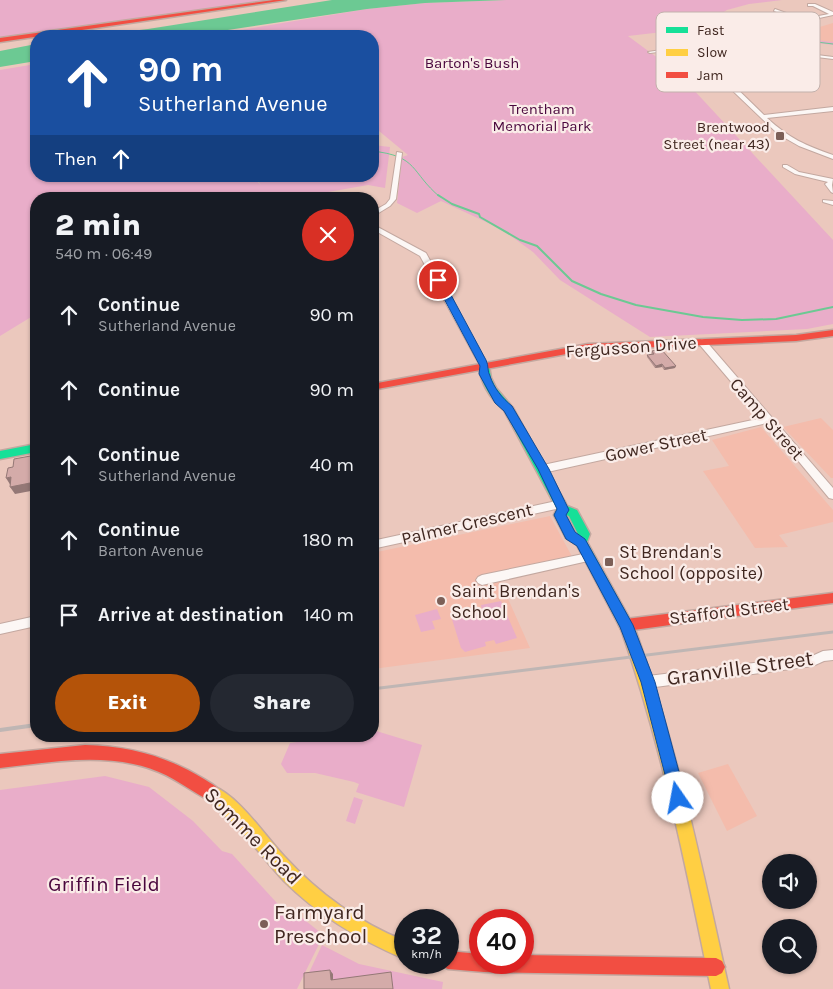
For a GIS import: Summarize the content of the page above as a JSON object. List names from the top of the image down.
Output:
{
  "streets": {
    "main road": ["Fergusson Drive", "Stafford Street", "Somme Road"],
    "street": [
      "Camp Street",
      "Gower Street",
      "Palmer Crescent",
      "Granville Street"
    ]
  },
  "crossings": [
    ["Fergusson Drive", "Camp Street"],
    ["Camp Street", "Gower Street"]
  ],
  "parks": ["Barton's Bush", "Trentham Memorial Park", "Griffin Field"],
  "places": {
    "transit": ["Brentwood Street (near 43)", "St Brendan's School (opposite)"],
    "other": ["Saint Brendan's School", "Farmyard Preschool"]
  },
  "legend": ["Fast", "Slow", "Jam"],
  "page": {
    "turn": ["90 m", "Sutherland Avenue"],
    "then": "Then",
    "heading": ["2 min", "540 m · 06:49"],
    "list": [
      {
        "name": "Continue",
        "note": "Sutherland Avenue",
        "value": "90 m"
      },
      {
        "name": "Continue",
        "value": "90 m"
      },
      {
        "name": "Continue",
        "note": "Sutherland Avenue",
        "value": "40 m"
      },
      {
        "name": "Continue",
        "note": "Barton Avenue",
        "value": "180 m"
      },
      {
        "name": "Arrive at destination",
        "value": "140 m"
      }
    ],
    "buttons": ["Exit", "Share"],
    "speed": "32 km/h",
    "limit": "40"
  }
}
